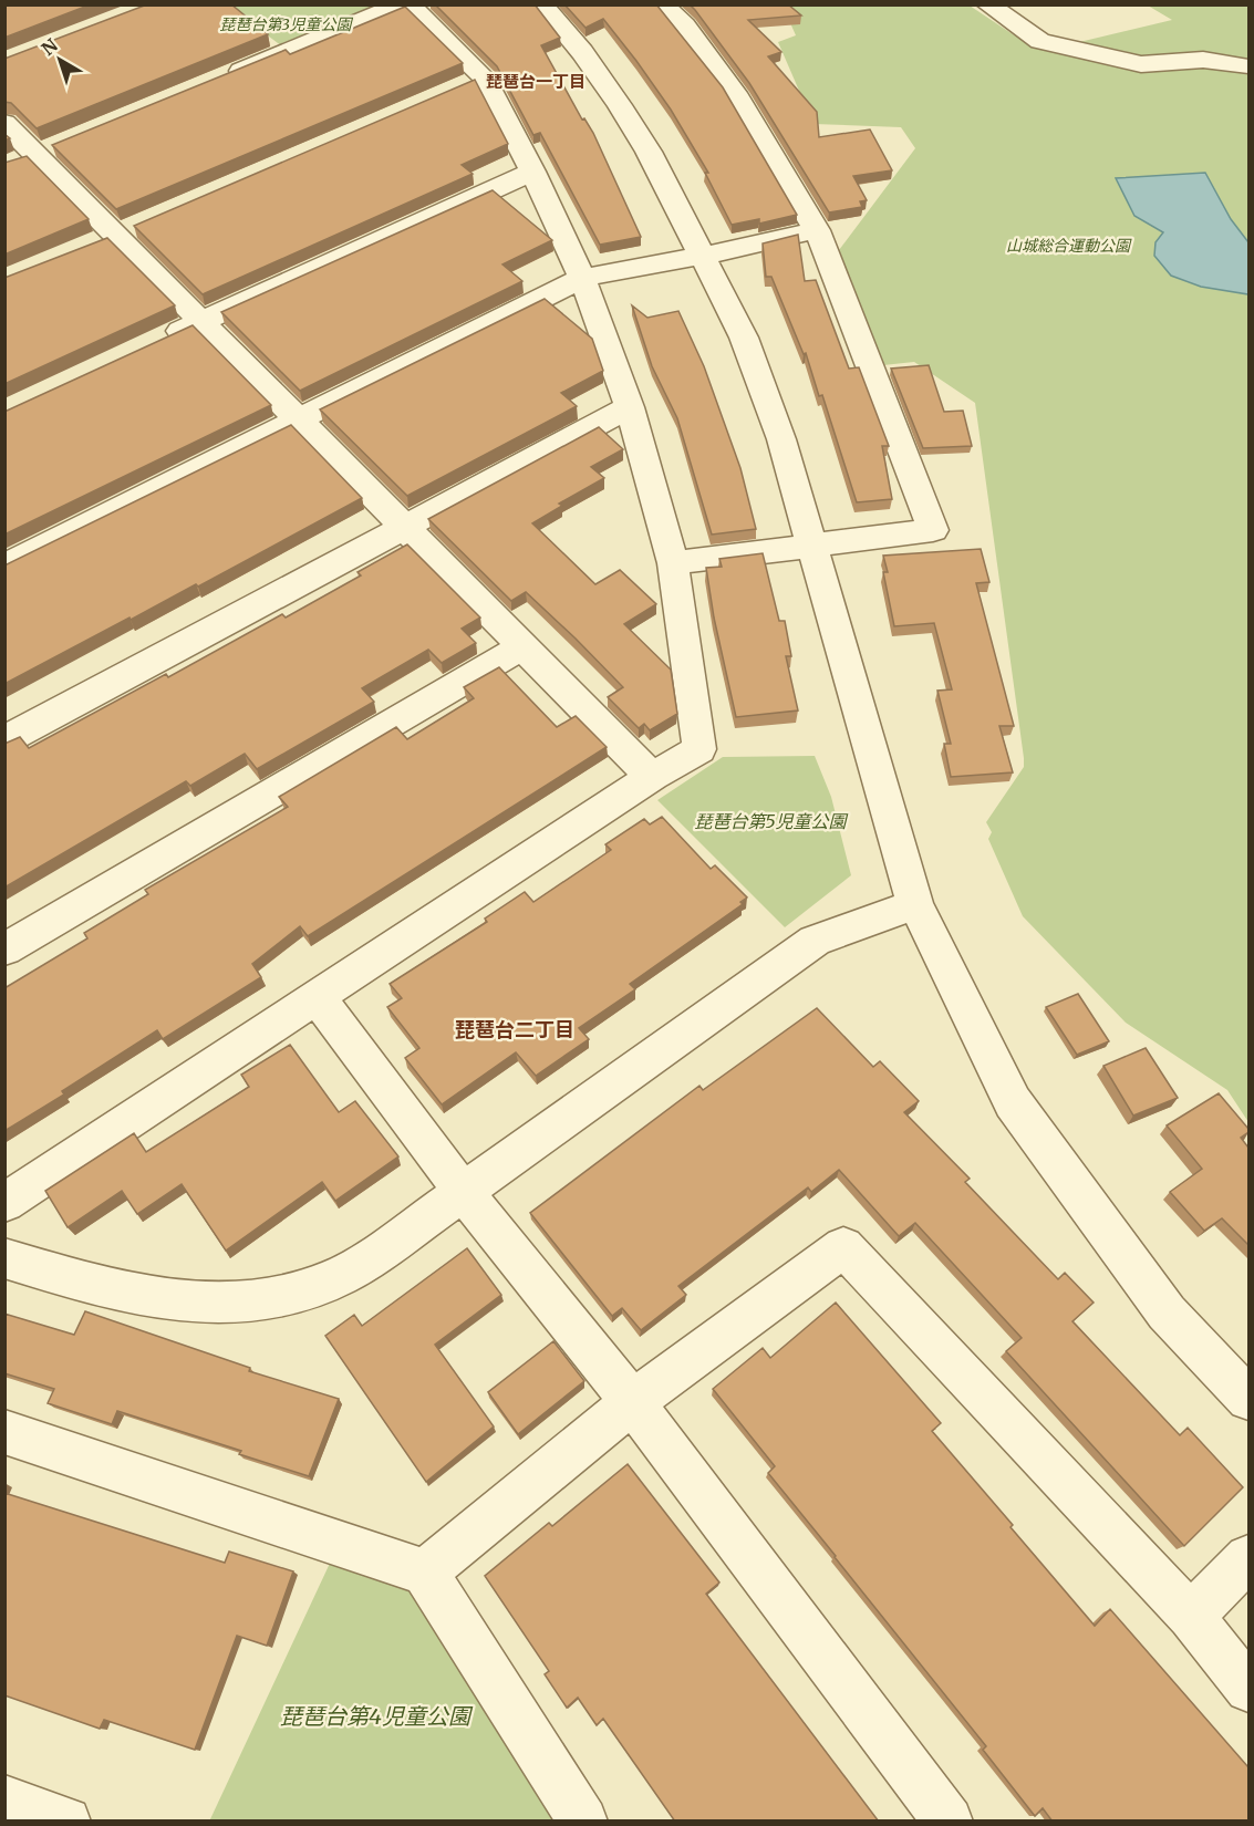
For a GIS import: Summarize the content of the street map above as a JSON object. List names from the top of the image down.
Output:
{
  "districts": ["琵琶台一丁目", "琵琶台二丁目"],
  "parks": [
    "琵琶台第3児童公園",
    "山城総合運動公園",
    "琵琶台第5児童公園",
    "琵琶台第4児童公園"
  ],
  "north": "top left"
}
